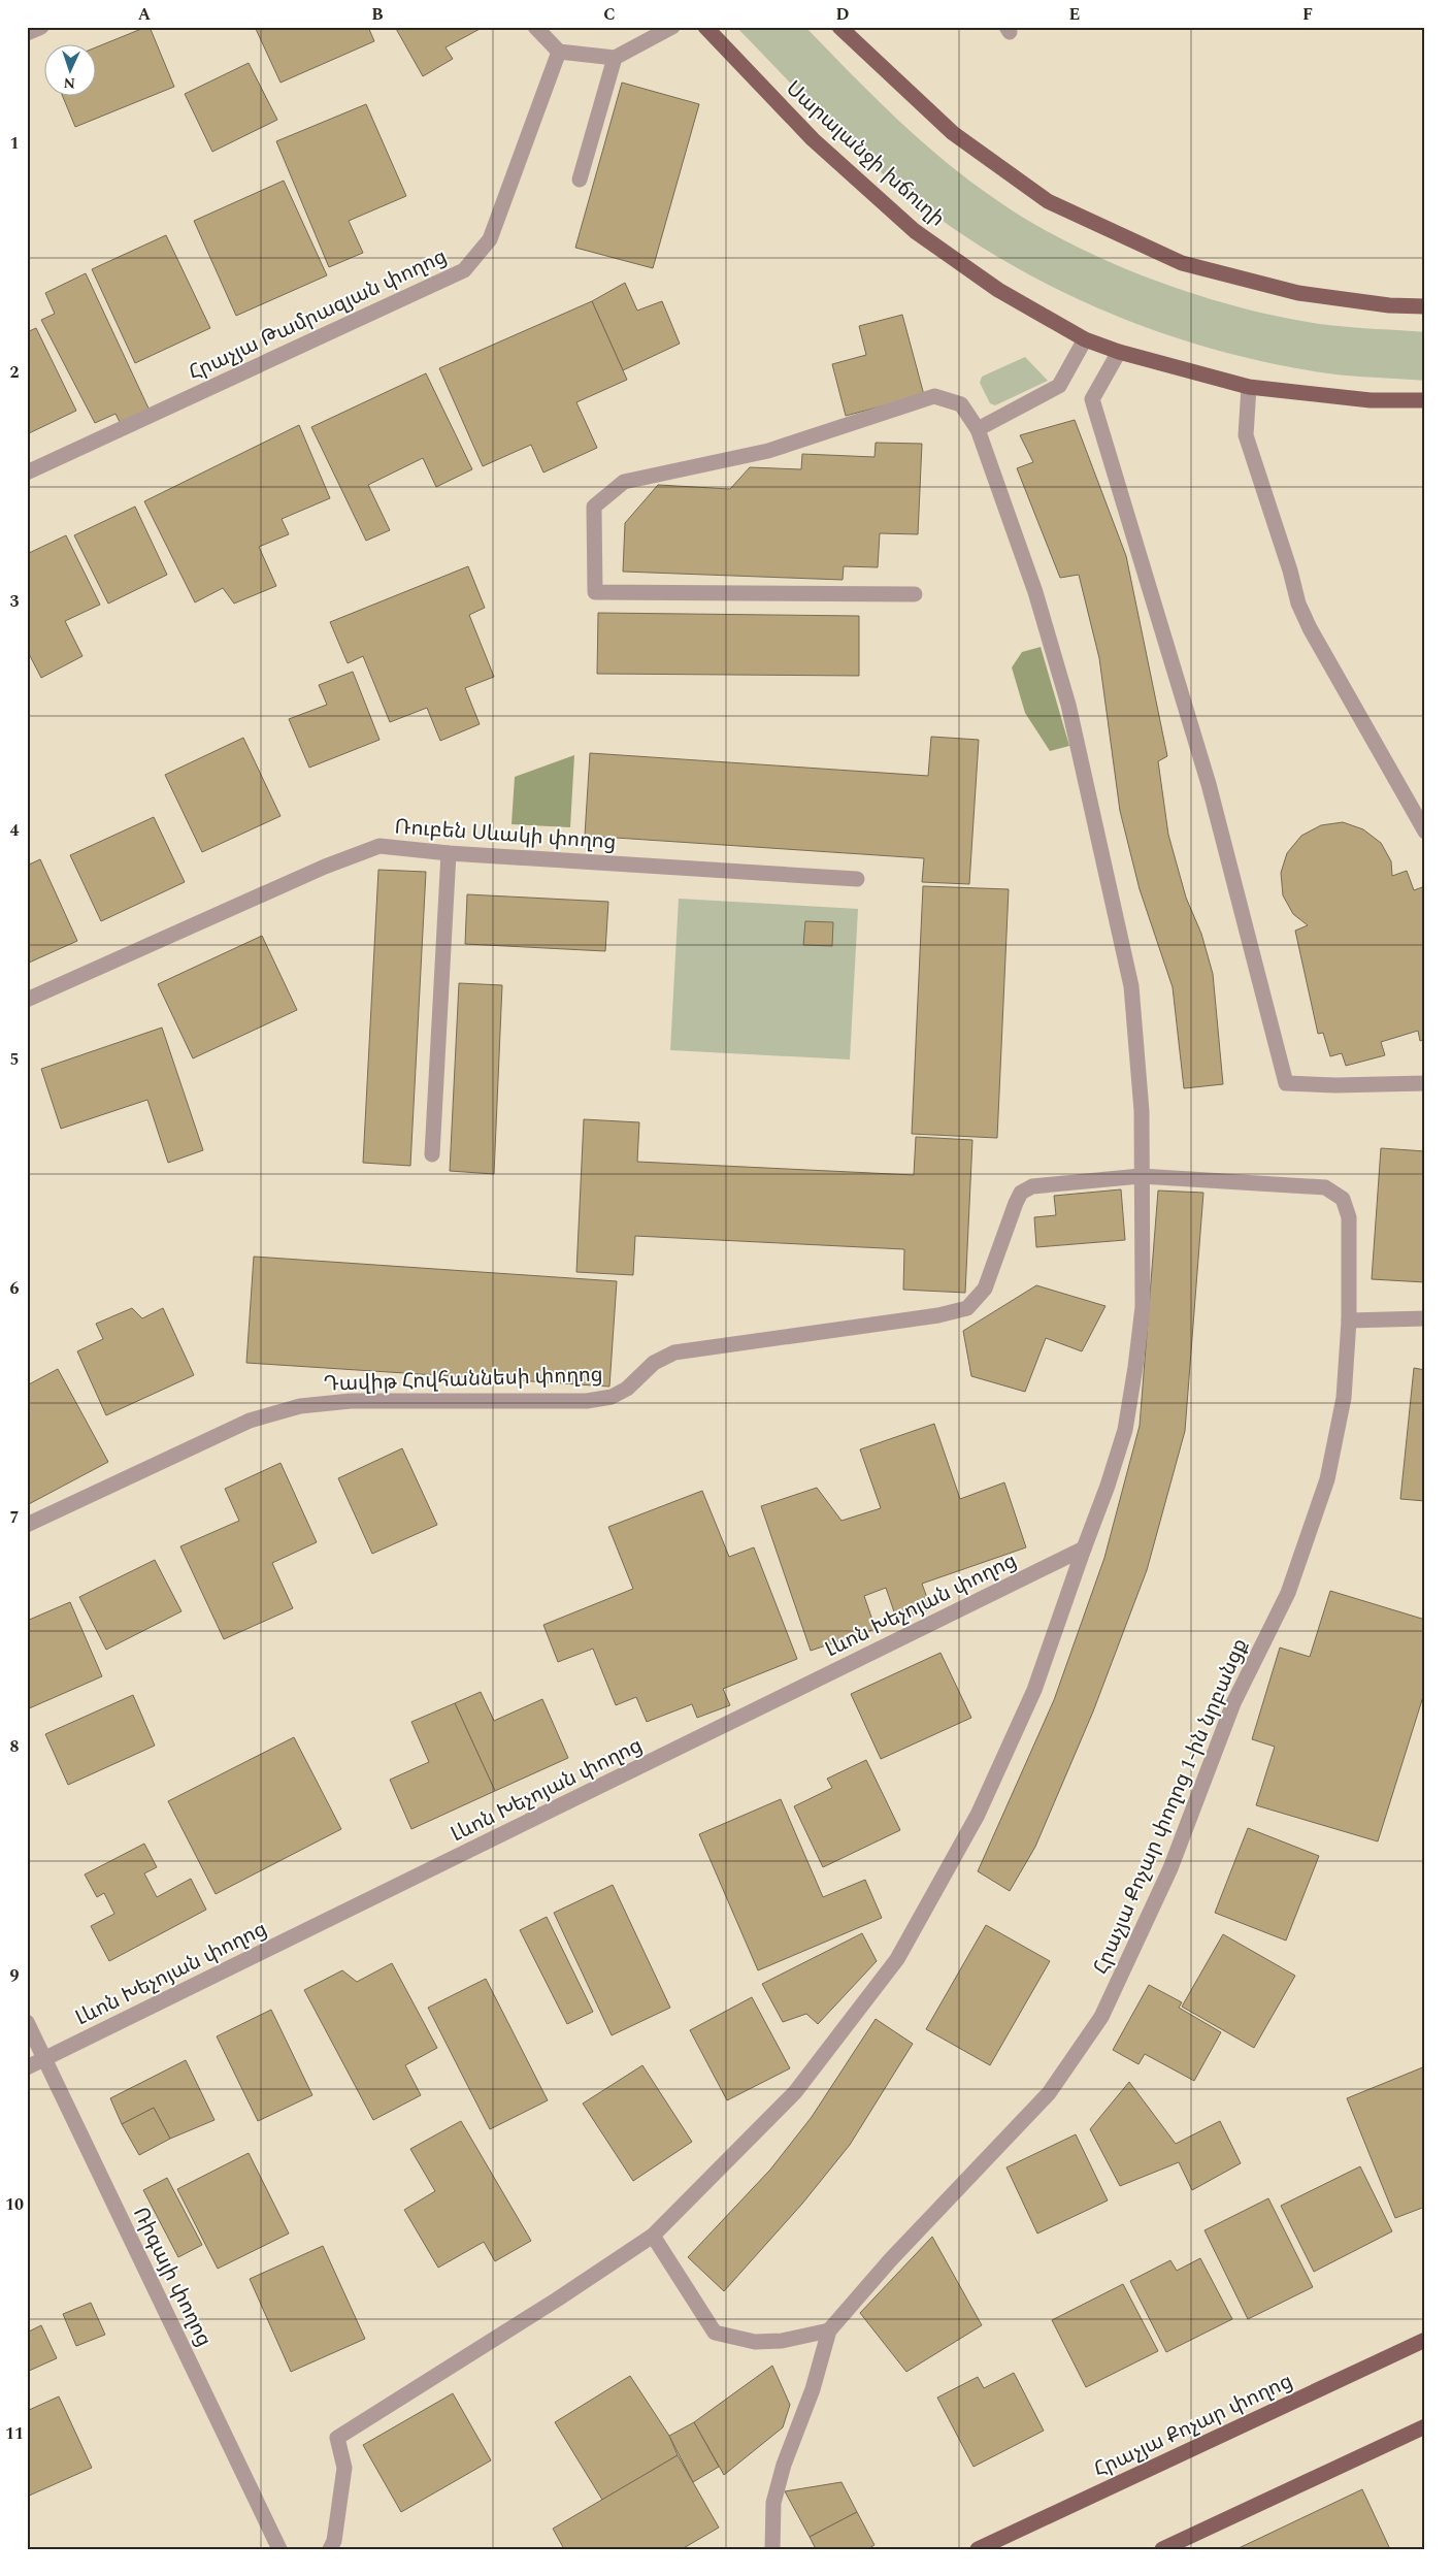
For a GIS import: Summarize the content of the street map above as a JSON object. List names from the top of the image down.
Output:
{
  "streets": {
    "main road": ["Սարալանջի խճուղի", "Հրաչյա Քոչար փողոց"],
    "street": [
      "Հրաչյա Թամրազյան փողոց",
      "Ռուբեն Սևակի փողոց",
      "Դավիթ Հովհաննեսի փողոց",
      "Լևոն Խեչոյան փողոց",
      "Հրաչյա Քոչար փողոց 1-ին նրբանցք",
      "Ռիգայի փողոց"
    ]
  },
  "crossings": [
    ["Դավիթ Հովհաննեսի փողոց", "Հրաչյա Քոչար փողոց 1-ին նրբանցք"],
    ["Լևոն Խեչոյան փողոց", "Ռիգայի փողոց"]
  ],
  "north": "bottom",
  "grid": {
    "columns": [
      "A",
      "B",
      "C",
      "D",
      "E",
      "F"
    ],
    "rows": [
      "1",
      "2",
      "3",
      "4",
      "5",
      "6",
      "7",
      "8",
      "9",
      "10",
      "11"
    ]
  }
}
